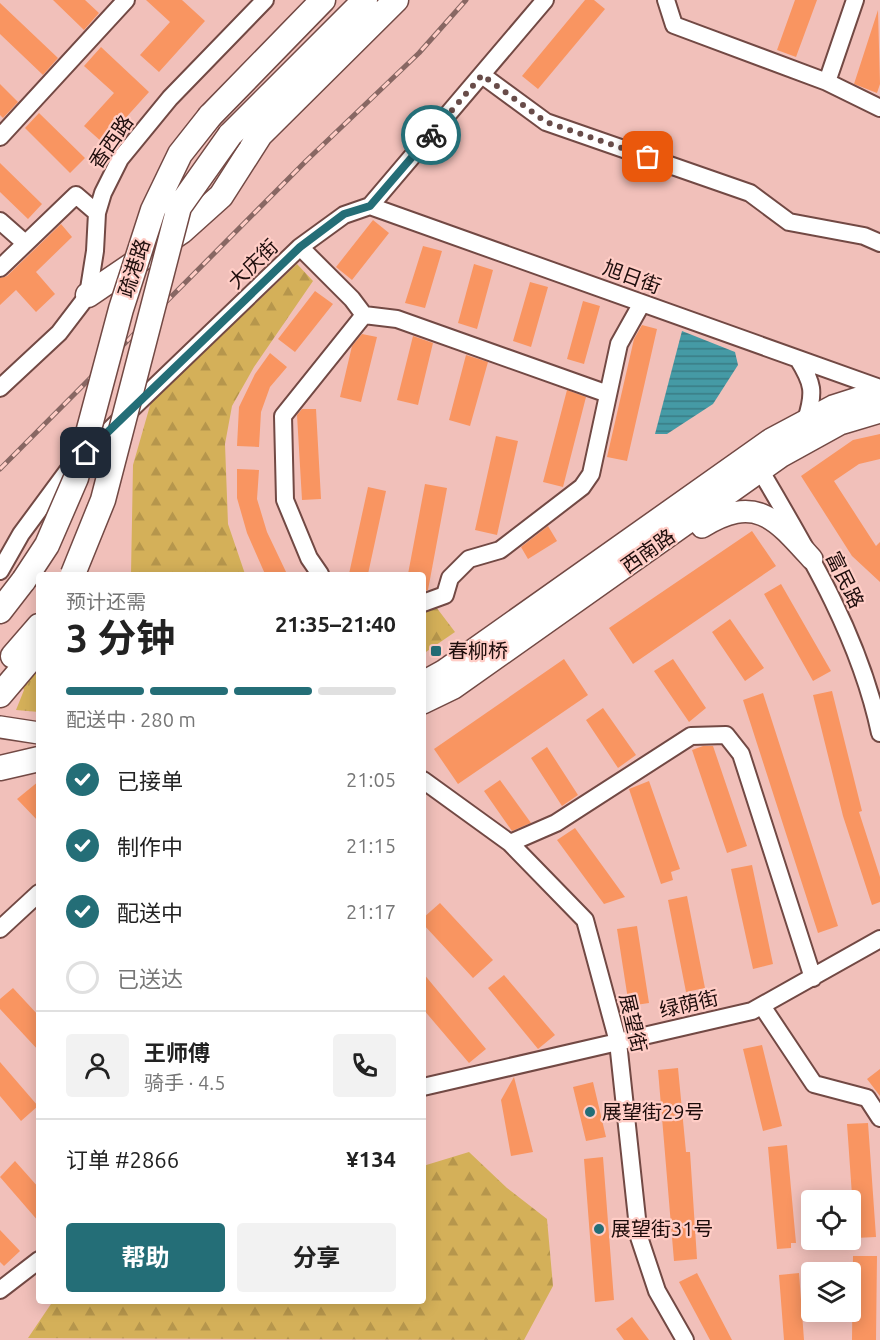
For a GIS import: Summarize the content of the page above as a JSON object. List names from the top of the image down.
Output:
{
  "streets": {
    "highway": ["疏港路"],
    "main road": ["西南路"],
    "street": [
      "香西路",
      "大庆街",
      "旭日街",
      "富民路",
      "绿荫街",
      "展望街"
    ]
  },
  "crossings": [
    ["大庆街", "旭日街"],
    ["旭日街", "西南路"],
    ["西南路", "富民路"],
    ["绿荫街", "展望街"]
  ],
  "places": {
    "transit": ["春柳桥"],
    "other": ["展望街29号", "展望街31号"]
  },
  "page": {
    "heading": ["3 分钟", "预计还需", "21:35–21:40"],
    "panel": [
      "王师傅",
      "骑手 · 4.5",
      "订单 #2866",
      "¥134"
    ],
    "bar": "配送中 · 280 m",
    "list": [
      ["已接单", "21:05"],
      ["制作中", "21:15"],
      ["配送中", "21:17"],
      "已送达"
    ],
    "buttons": ["帮助", "分享"]
  }
}
